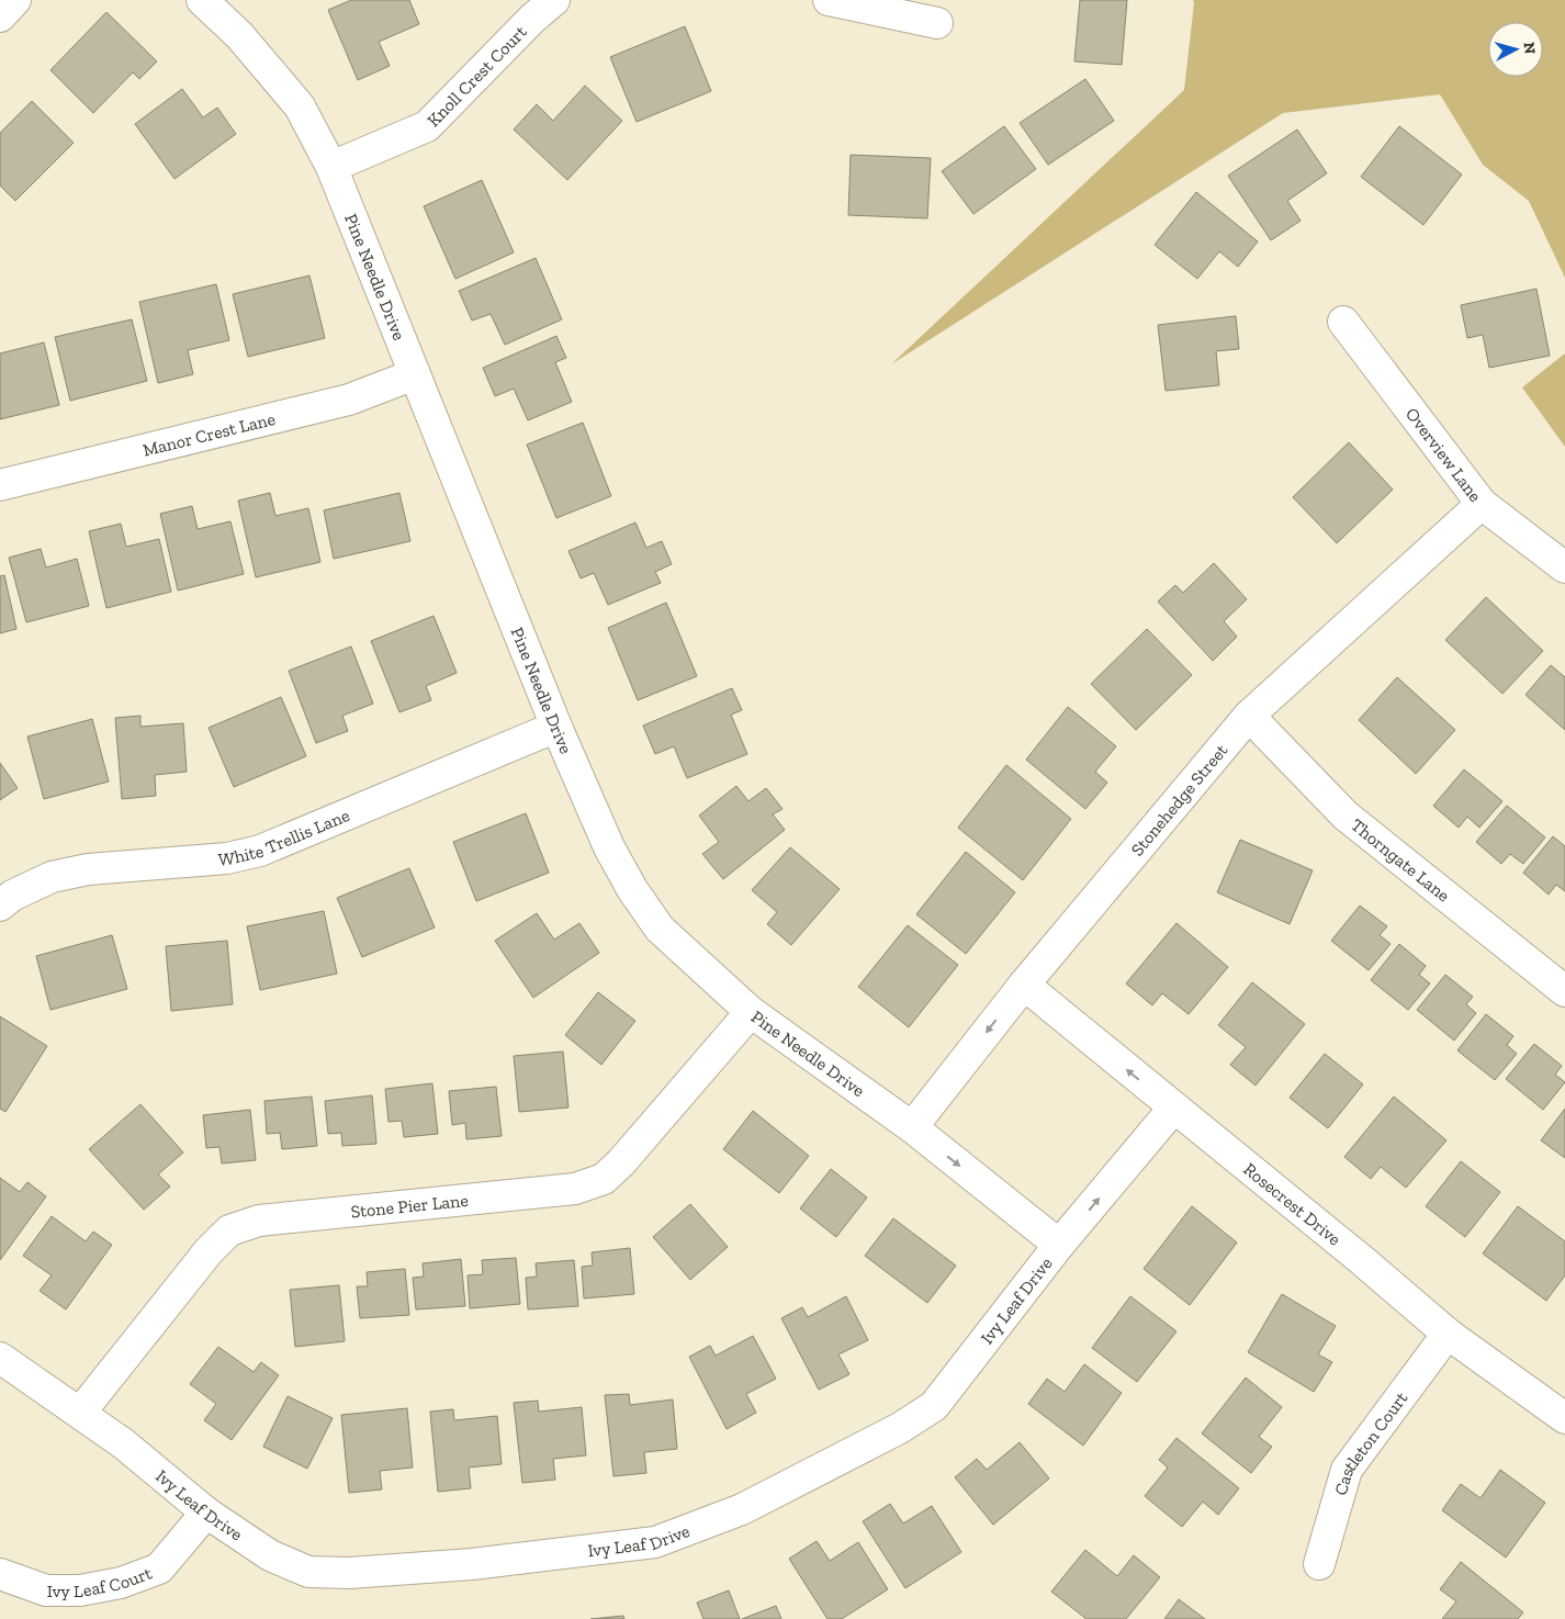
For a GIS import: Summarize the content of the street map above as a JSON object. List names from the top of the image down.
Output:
{
  "streets": {
    "street": [
      "Knoll Crest Court",
      "Pine Needle Drive",
      "Manor Crest Lane",
      "Overview Lane",
      "Stonehedge Street",
      "White Trellis Lane",
      "Thorngate Lane",
      "Rosecrest Drive",
      "Stone Pier Lane",
      "Ivy Leaf Drive",
      "Castleton Court",
      "Ivy Leaf Court"
    ]
  },
  "crossings": [
    ["Knoll Crest Court", "Pine Needle Drive"],
    ["Pine Needle Drive", "Manor Crest Lane"],
    ["Pine Needle Drive", "Stonehedge Street"],
    ["Pine Needle Drive", "White Trellis Lane"],
    ["Pine Needle Drive", "Stone Pier Lane"],
    ["Pine Needle Drive", "Ivy Leaf Drive"],
    ["Overview Lane", "Stonehedge Street"],
    ["Stonehedge Street", "Thorngate Lane"],
    ["Stonehedge Street", "Rosecrest Drive"],
    ["Rosecrest Drive", "Ivy Leaf Drive"],
    ["Rosecrest Drive", "Castleton Court"],
    ["Stone Pier Lane", "Ivy Leaf Drive"],
    ["Ivy Leaf Drive", "Ivy Leaf Court"]
  ],
  "north": "right"
}
